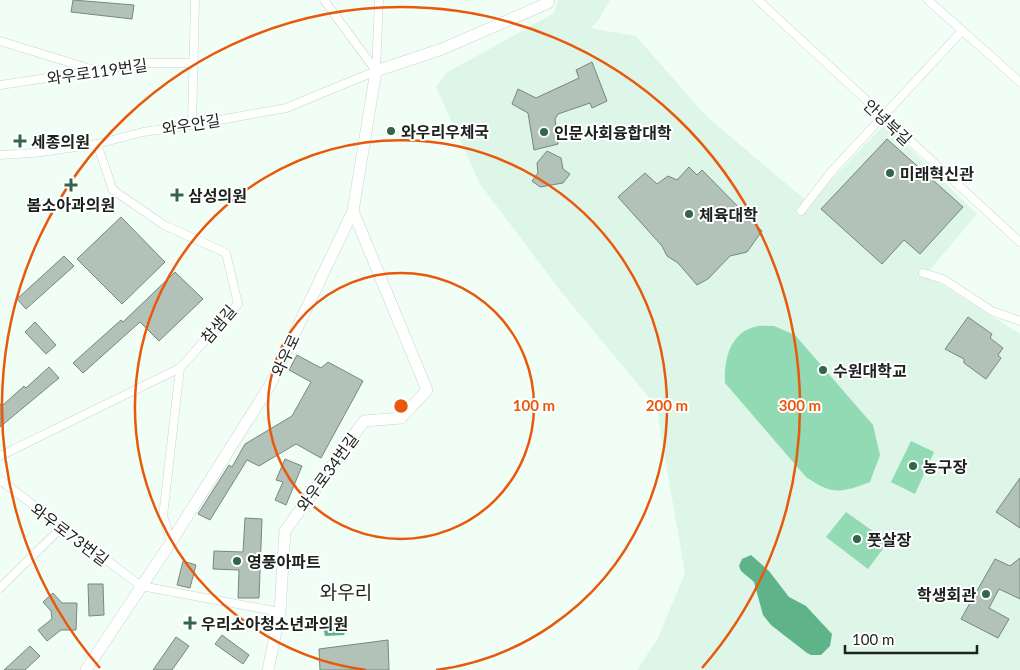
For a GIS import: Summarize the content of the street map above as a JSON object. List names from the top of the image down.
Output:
{
  "streets": {
    "street": [
      "와우로119번길",
      "안녕북길",
      "와우안길",
      "참샘길",
      "와우로",
      "와우로34번길",
      "와우로73번길"
    ]
  },
  "crossings": [
    ["와우안길", "참샘길"],
    ["와우안길", "와우로"],
    ["와우로", "와우로34번길"],
    ["와우로", "와우로73번길"]
  ],
  "districts": ["와우리"],
  "places": {
    "other": [
      "와우리우체국",
      "인문사회융합대학",
      "미래혁신관",
      "체육대학",
      "수원대학교",
      "농구장",
      "풋살장",
      "영풍아파트",
      "학생회관"
    ],
    "health": [
      "세종의원",
      "봄소아과의원",
      "삼성의원",
      "우리소아청소년과의원"
    ]
  },
  "scale_bar": "100 m",
  "rings": ["100 m", "200 m", "300 m"]
}
